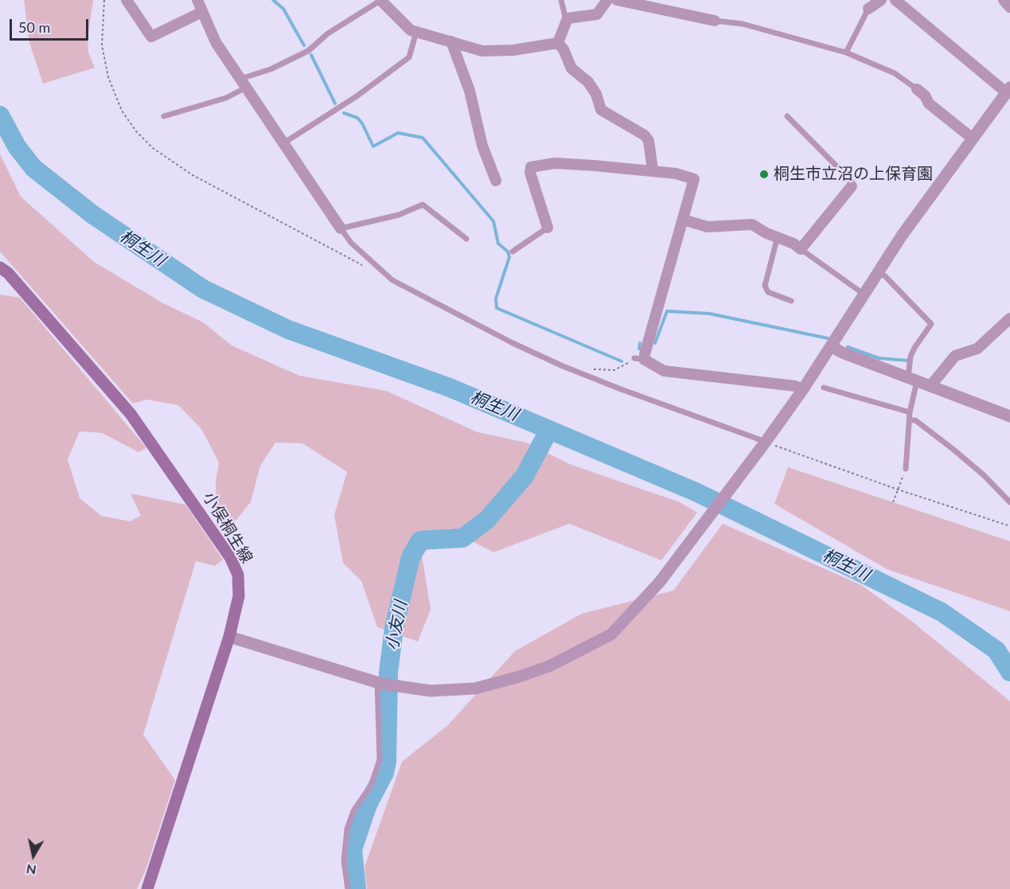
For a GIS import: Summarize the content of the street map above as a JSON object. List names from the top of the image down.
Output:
{
  "streets": {
    "main road": ["小俣桐生線"]
  },
  "water": ["桐生川", "小友川"],
  "places": ["桐生市立沼の上保育園"],
  "scale_bar": "50 m",
  "north": "bottom"
}
